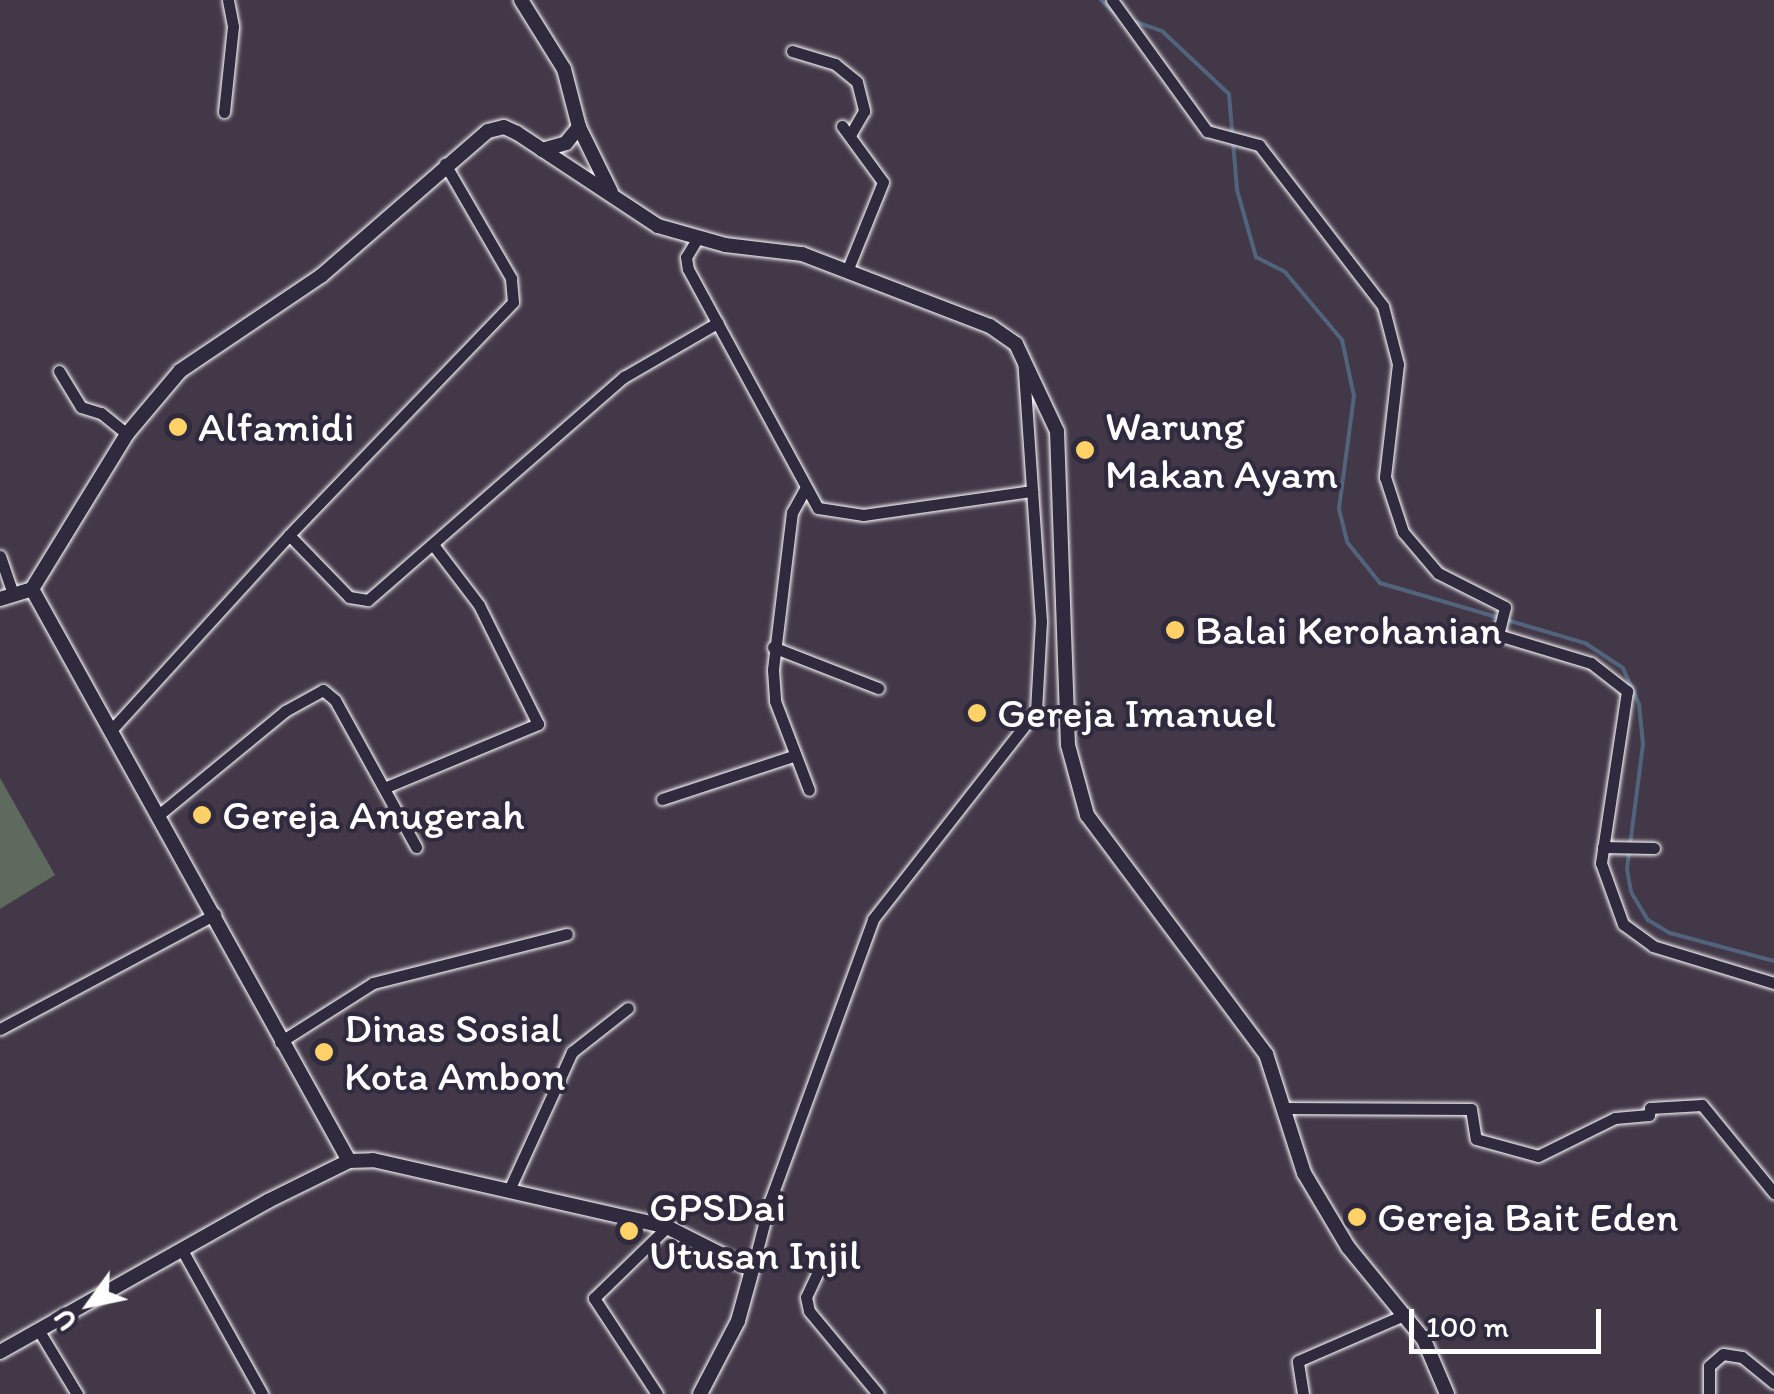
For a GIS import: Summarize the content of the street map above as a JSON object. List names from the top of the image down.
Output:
{
  "places": [
    "Alfamidi",
    "Warung Makan Ayam",
    "Balai Kerohanian",
    "Gereja Imanuel",
    "Gereja Anugerah",
    "Dinas Sosial Kota Ambon",
    "Gereja Bait Eden",
    "GPSDai Utusan Injil"
  ],
  "scale_bar": "100 m",
  "north": "bottom left"
}
